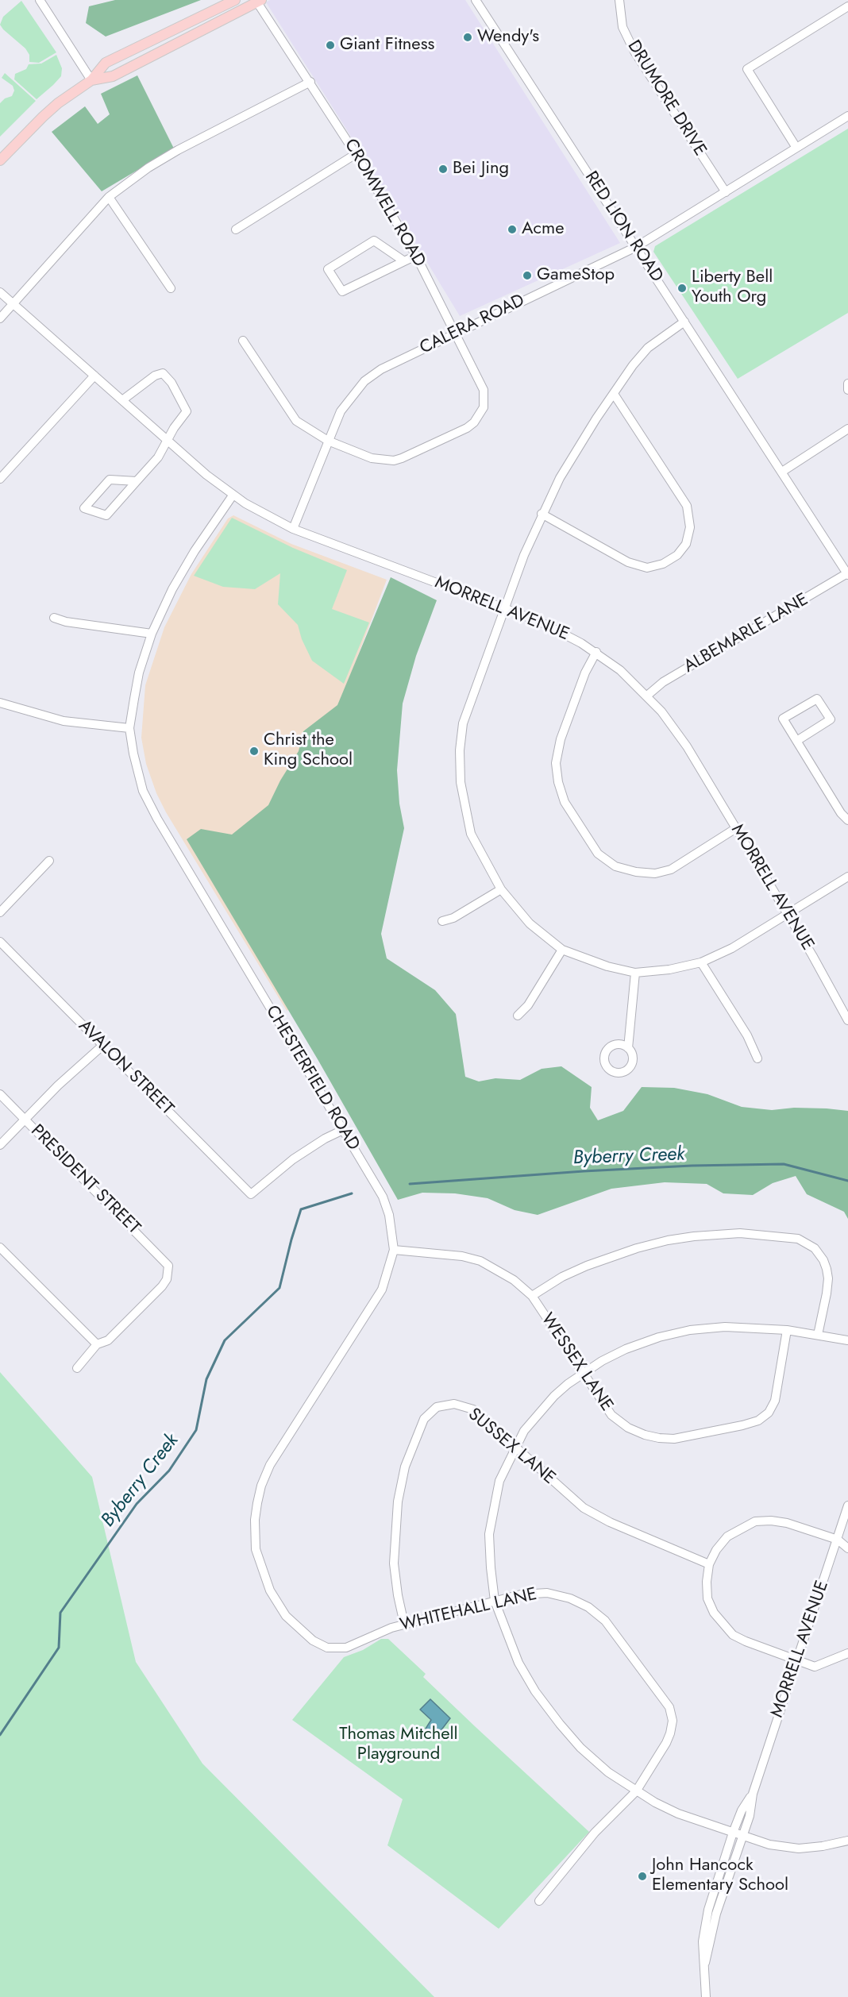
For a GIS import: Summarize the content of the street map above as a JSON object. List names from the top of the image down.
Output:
{
  "streets": {
    "street": [
      "DRUMORE DRIVE",
      "CROMWELL ROAD",
      "RED LION ROAD",
      "CALERA ROAD",
      "MORRELL AVENUE",
      "ALBEMARLE LANE",
      "AVALON STREET",
      "CHESTERFIELD ROAD",
      "PRESIDENT STREET",
      "WESSEX LANE",
      "SUSSEX LANE",
      "WHITEHALL LANE"
    ]
  },
  "crossings": [
    ["DRUMORE DRIVE", "CALERA ROAD"],
    ["CROMWELL ROAD", "CALERA ROAD"],
    ["RED LION ROAD", "CALERA ROAD"],
    ["RED LION ROAD", "ALBEMARLE LANE"],
    ["CALERA ROAD", "MORRELL AVENUE"],
    ["MORRELL AVENUE", "ALBEMARLE LANE"],
    ["MORRELL AVENUE", "CHESTERFIELD ROAD"],
    ["MORRELL AVENUE", "SUSSEX LANE"],
    ["AVALON STREET", "CHESTERFIELD ROAD"],
    ["CHESTERFIELD ROAD", "WESSEX LANE"],
    ["CHESTERFIELD ROAD", "WHITEHALL LANE"],
    ["SUSSEX LANE", "WHITEHALL LANE"]
  ],
  "water": ["Byberry Creek"],
  "parks": ["Thomas Mitchell Playground"],
  "places": [
    "Wendy's",
    "Giant Fitness",
    "Bei Jing",
    "Acme",
    "GameStop",
    "Liberty Bell Youth Org",
    "Christ the King School",
    "John Hancock Elementary School"
  ]
}
